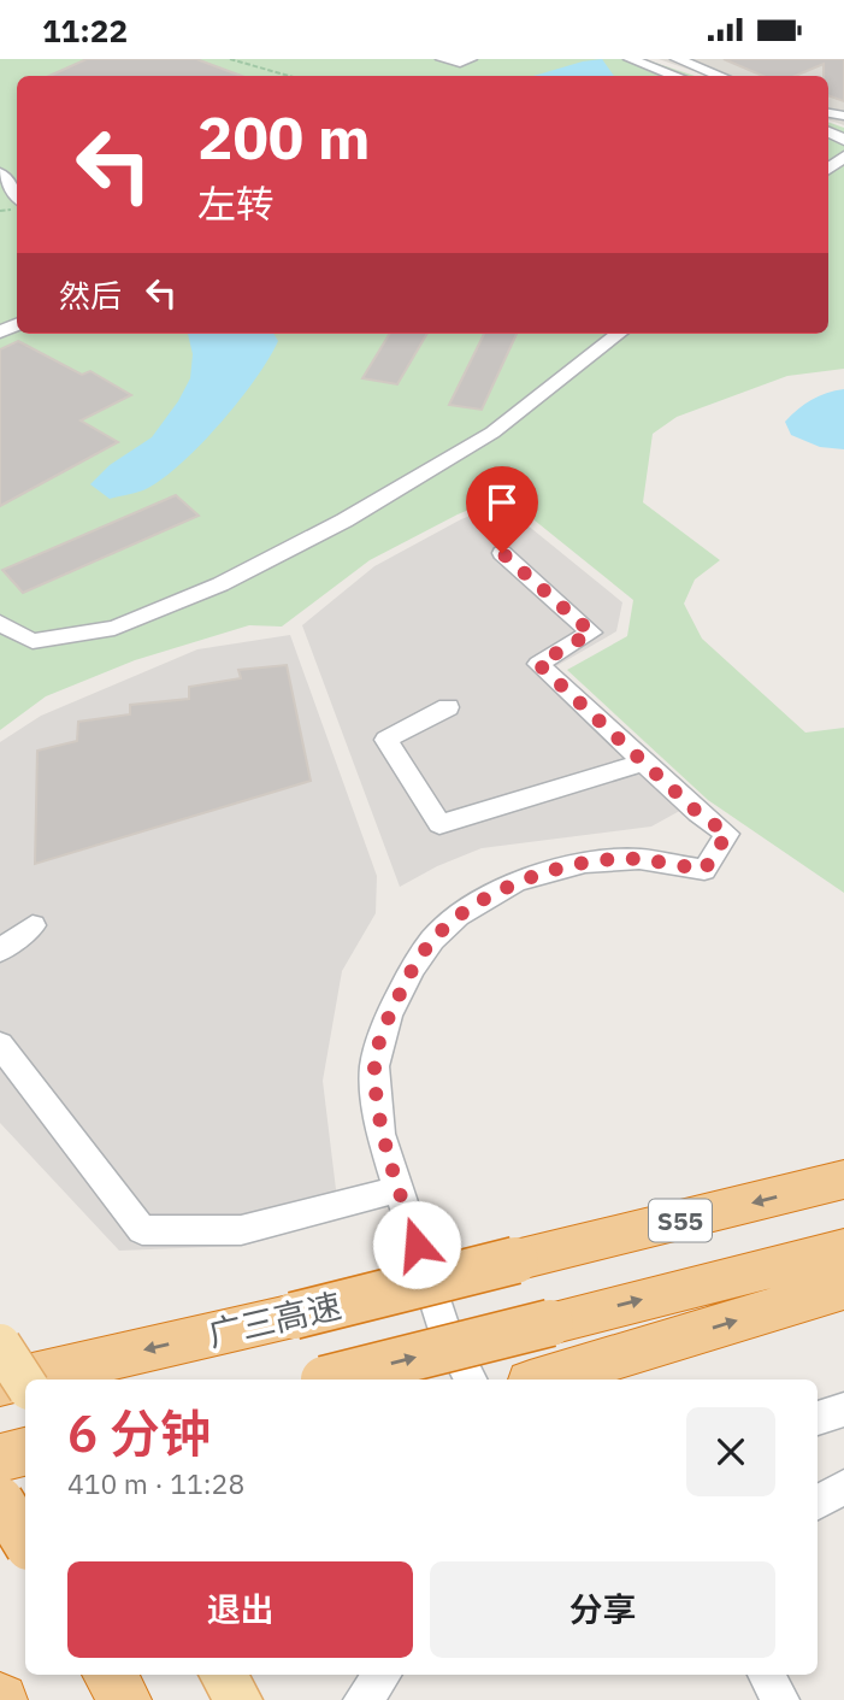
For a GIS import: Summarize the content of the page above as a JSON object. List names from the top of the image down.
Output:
{
  "streets": {
    "highway": ["S55", "广三高速"]
  },
  "page": {
    "status": "11:22",
    "turn": ["200 m", "左转"],
    "then": "然后",
    "heading": ["6 分钟", "410 m · 11:28"],
    "buttons": ["退出", "分享"]
  }
}
